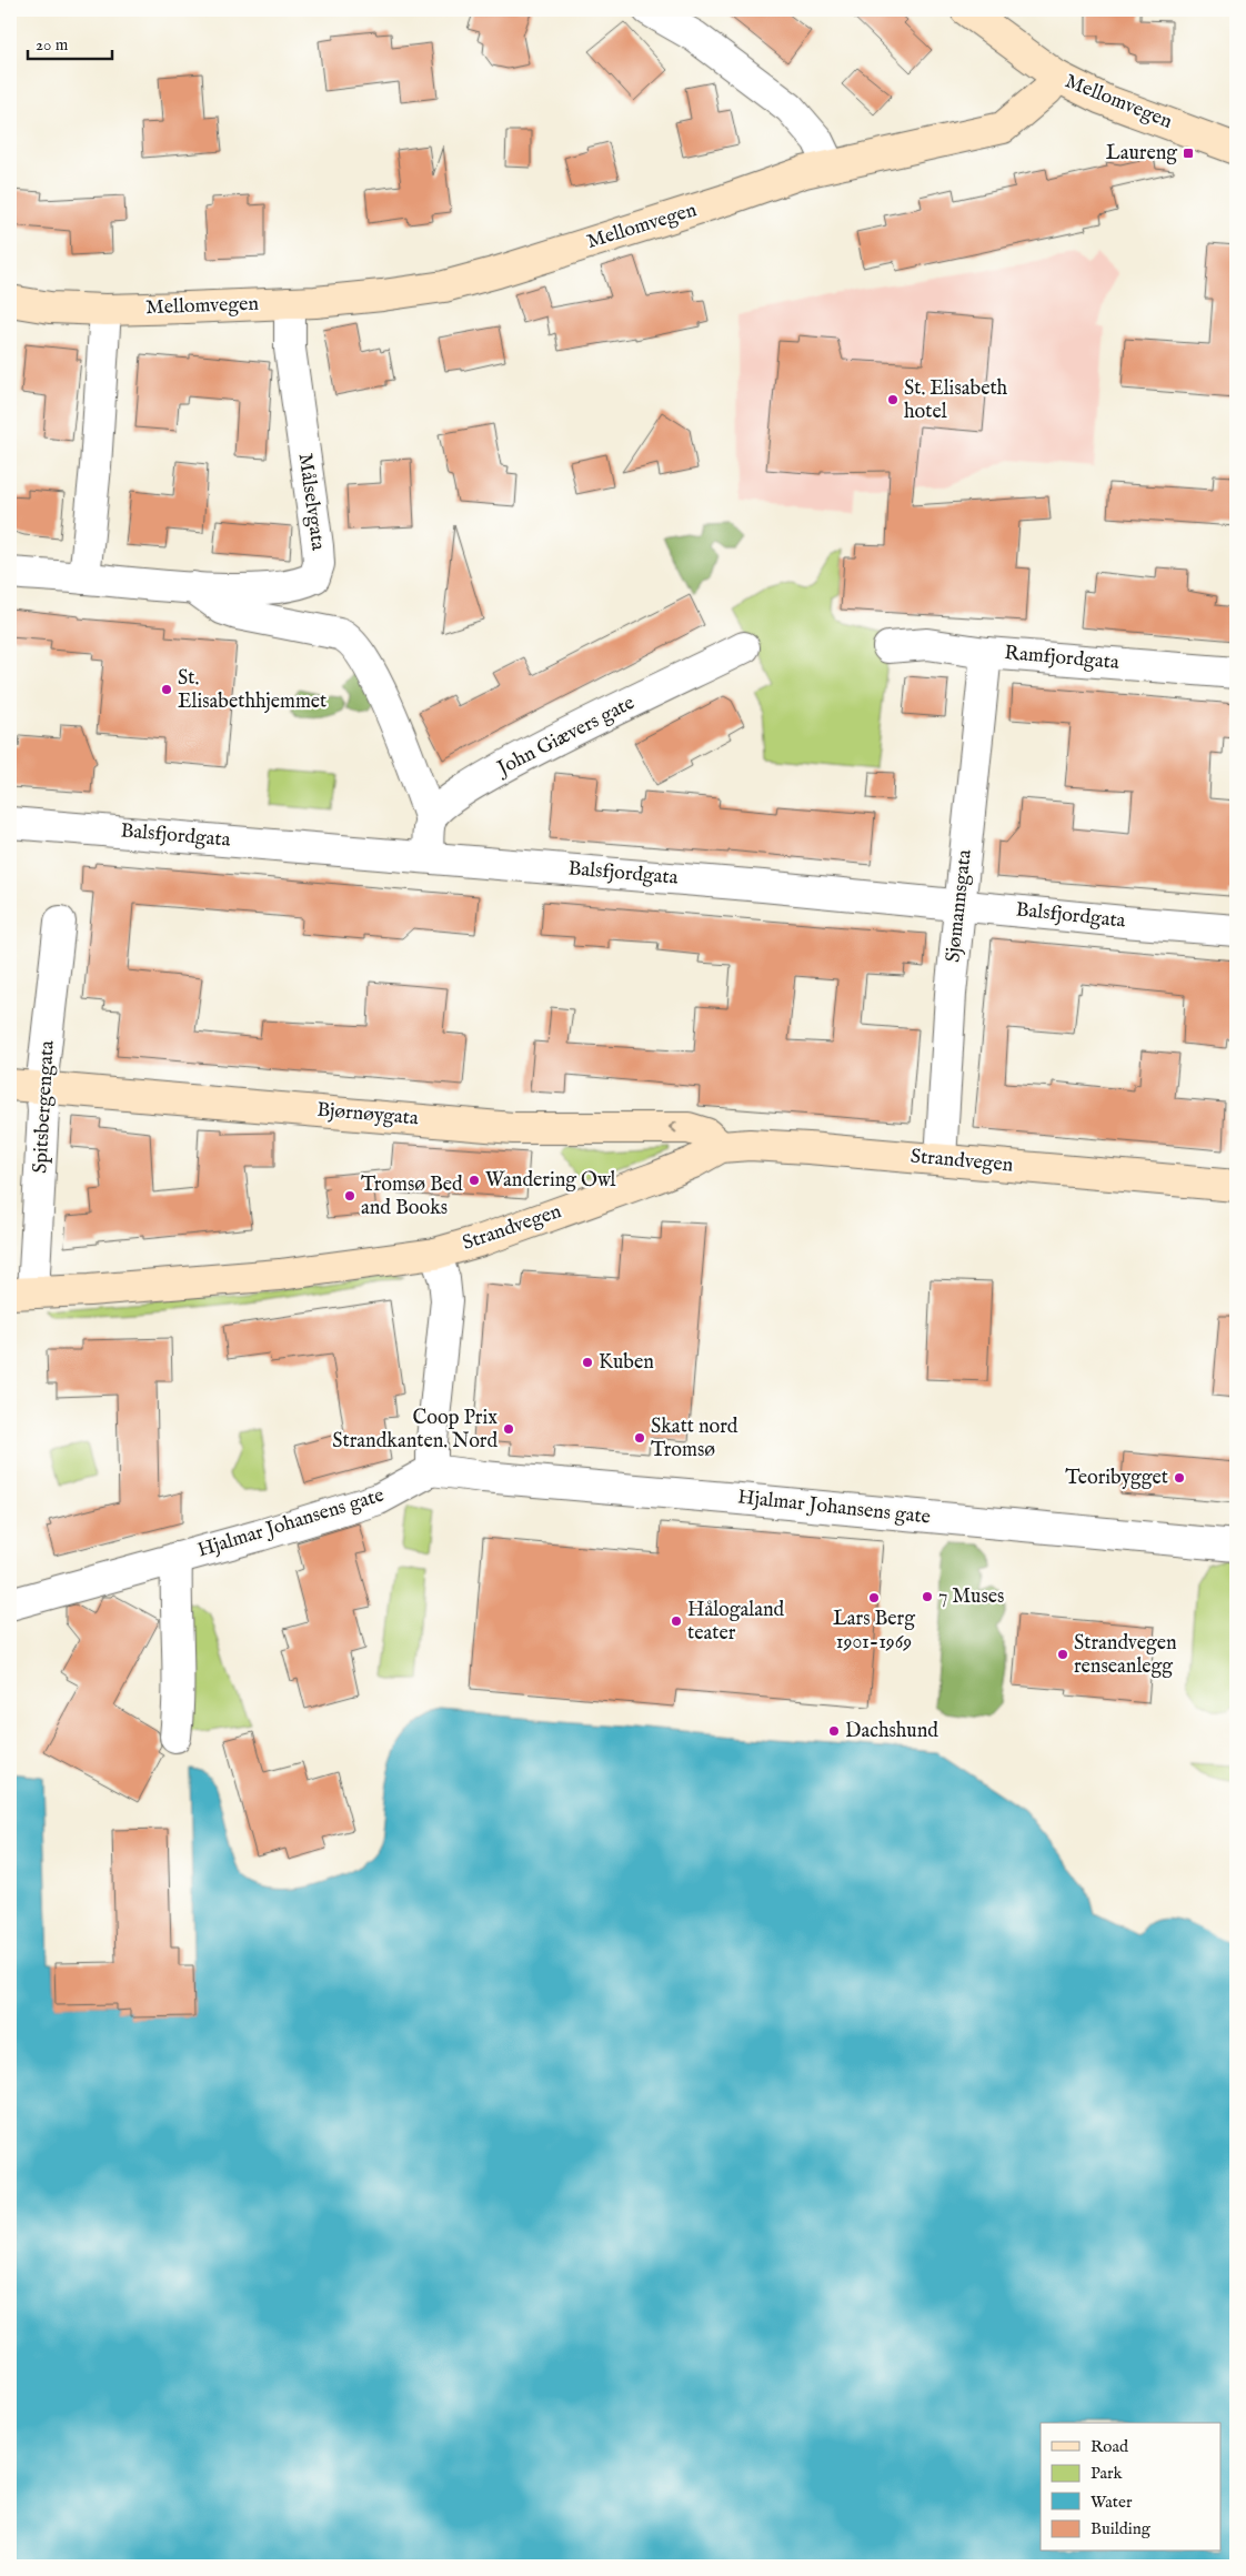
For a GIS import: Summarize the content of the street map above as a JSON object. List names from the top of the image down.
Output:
{
  "streets": {
    "street": [
      "Mellomvegen",
      "Målselvgata",
      "Ramfjordgata",
      "John Giævers gate",
      "Balsfjordgata",
      "Sjømannsgata",
      "Spitsbergengata",
      "Bjørnøygata",
      "Strandvegen",
      "Hjalmar Johansens gate"
    ]
  },
  "crossings": [
    ["Mellomvegen", "Målselvgata"],
    ["Ramfjordgata", "Sjømannsgata"],
    ["Balsfjordgata", "Sjømannsgata"],
    ["Sjømannsgata", "Strandvegen"],
    ["Spitsbergengata", "Bjørnøygata"],
    ["Spitsbergengata", "Strandvegen"],
    ["Bjørnøygata", "Strandvegen"]
  ],
  "one_way": ["Bjørnøygata"],
  "places": {
    "transit": ["Laureng"],
    "other": [
      "St. Elisabeth hotel",
      "St. Elisabethhjemmet",
      "Wandering Owl",
      "Tromsø Bed and Books",
      "Kuben",
      "Coop Prix Strandkanten. Nord",
      "Skatt nord Tromsø",
      "Teoribygget",
      "7 Muses",
      "Lars Berg 1901-1969",
      "Hålogaland teater",
      "Strandvegen renseanlegg",
      "Dachshund"
    ]
  },
  "legend": [
    "Road",
    "Park",
    "Water",
    "Building"
  ],
  "scale_bar": "20 m"
}
